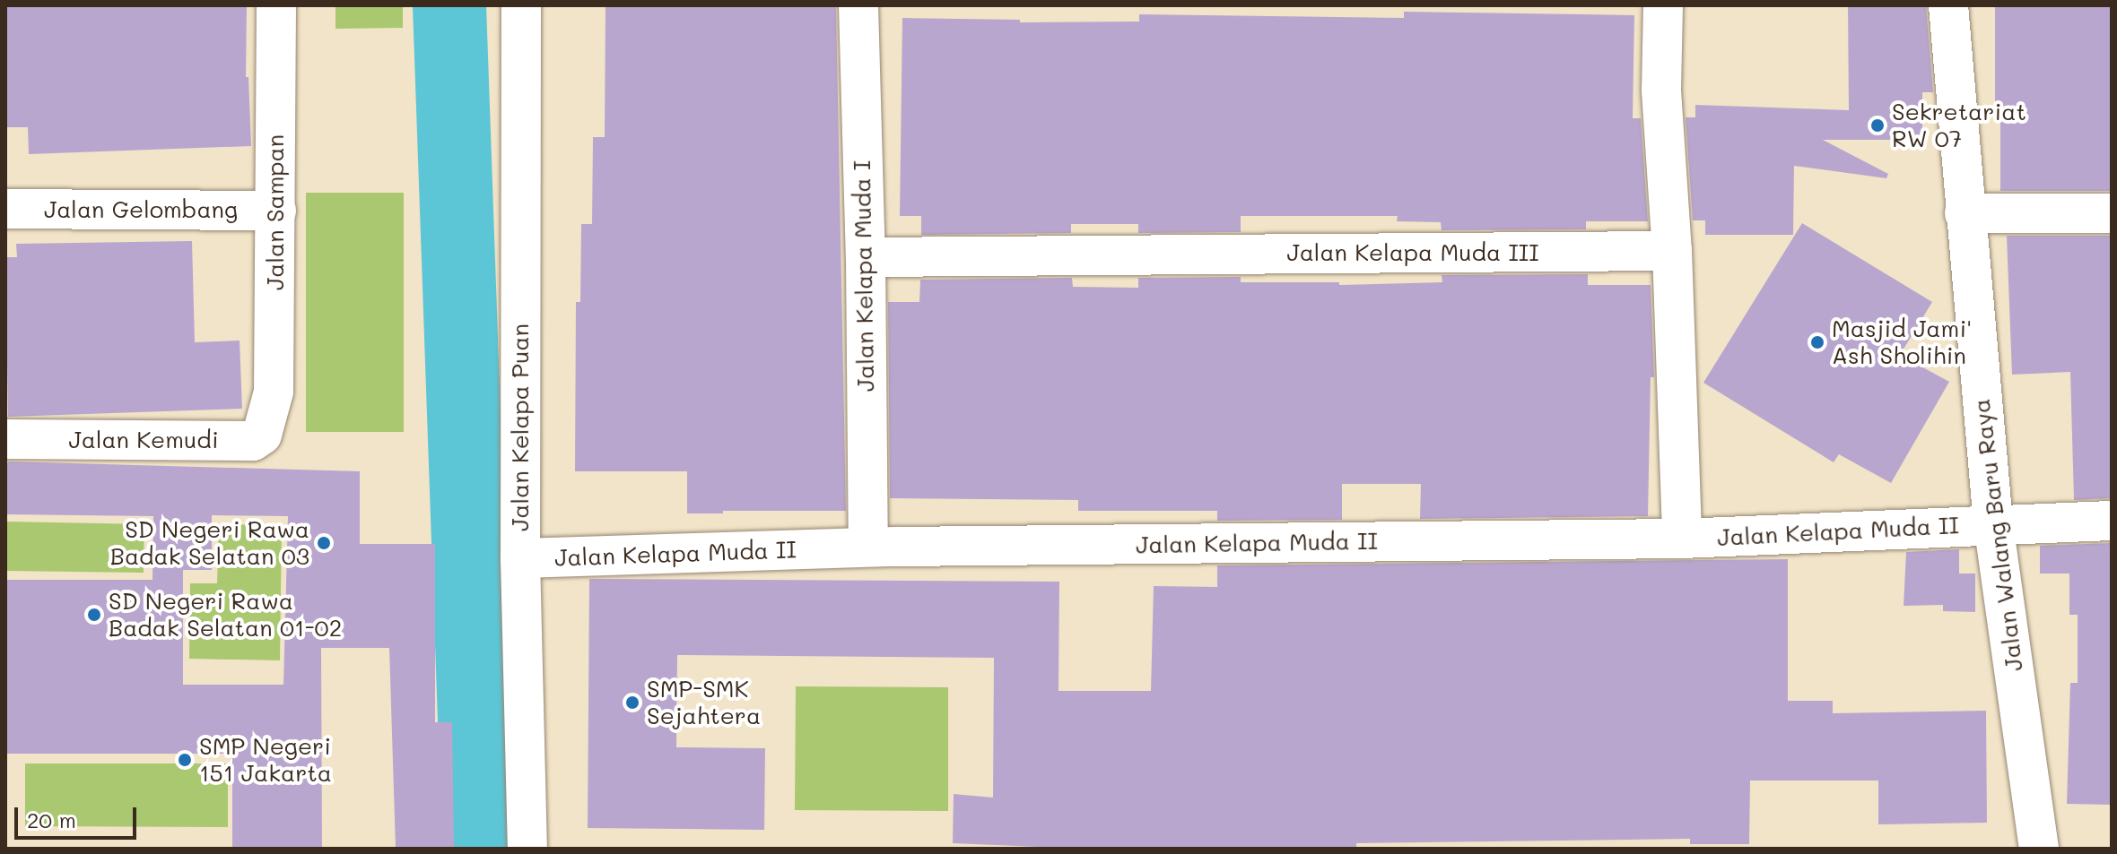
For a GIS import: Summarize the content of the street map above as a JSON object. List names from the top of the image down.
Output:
{
  "streets": {
    "street": [
      "Jalan Gelombang",
      "Jalan Sampan",
      "Jalan Kelapa Muda III",
      "Jalan Kelapa Muda I",
      "Jalan Kelapa Puan",
      "Jalan Kemudi",
      "Jalan Kelapa Muda II",
      "Jalan Walang Baru Raya"
    ]
  },
  "crossings": [
    ["Jalan Gelombang", "Jalan Sampan"],
    ["Jalan Sampan", "Jalan Kemudi"],
    ["Jalan Kelapa Muda III", "Jalan Kelapa Muda I"],
    ["Jalan Kelapa Muda I", "Jalan Kelapa Muda II"],
    ["Jalan Kelapa Puan", "Jalan Kelapa Muda II"],
    ["Jalan Kelapa Muda II", "Jalan Walang Baru Raya"]
  ],
  "places": [
    "Sekretariat RW 07",
    "Masjid Jami' Ash Sholihin",
    "SD Negeri Rawa Badak Selatan 03",
    "SD Negeri Rawa Badak Selatan 01-02",
    "SMP-SMK Sejahtera",
    "SMP Negeri 151 Jakarta"
  ],
  "scale_bar": "20 m"
}
